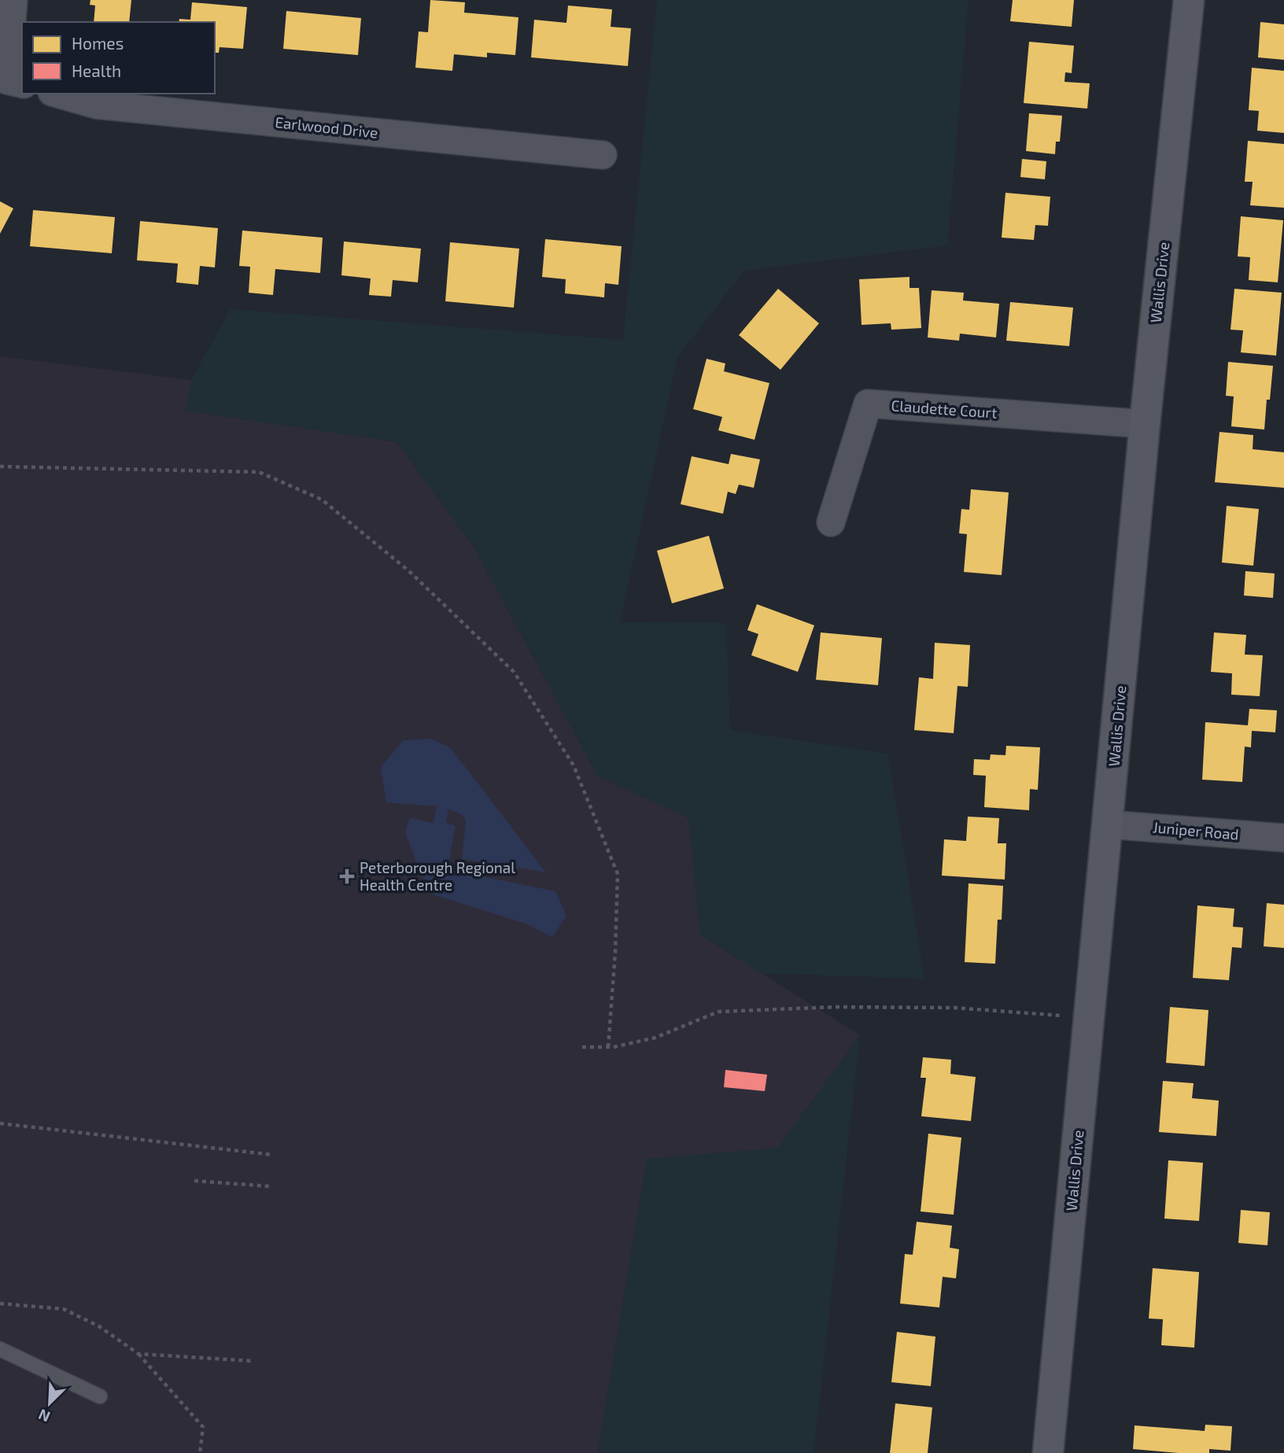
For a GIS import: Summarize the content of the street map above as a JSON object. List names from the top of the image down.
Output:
{
  "streets": {
    "street": [
      "Earlwood Drive",
      "Wallis Drive",
      "Claudette Court",
      "Juniper Road"
    ]
  },
  "crossings": [
    ["Wallis Drive", "Claudette Court"],
    ["Wallis Drive", "Juniper Road"]
  ],
  "places": {
    "health": ["Peterborough Regional Health Centre"]
  },
  "legend": ["Homes", "Health"],
  "north": "bottom left"
}
